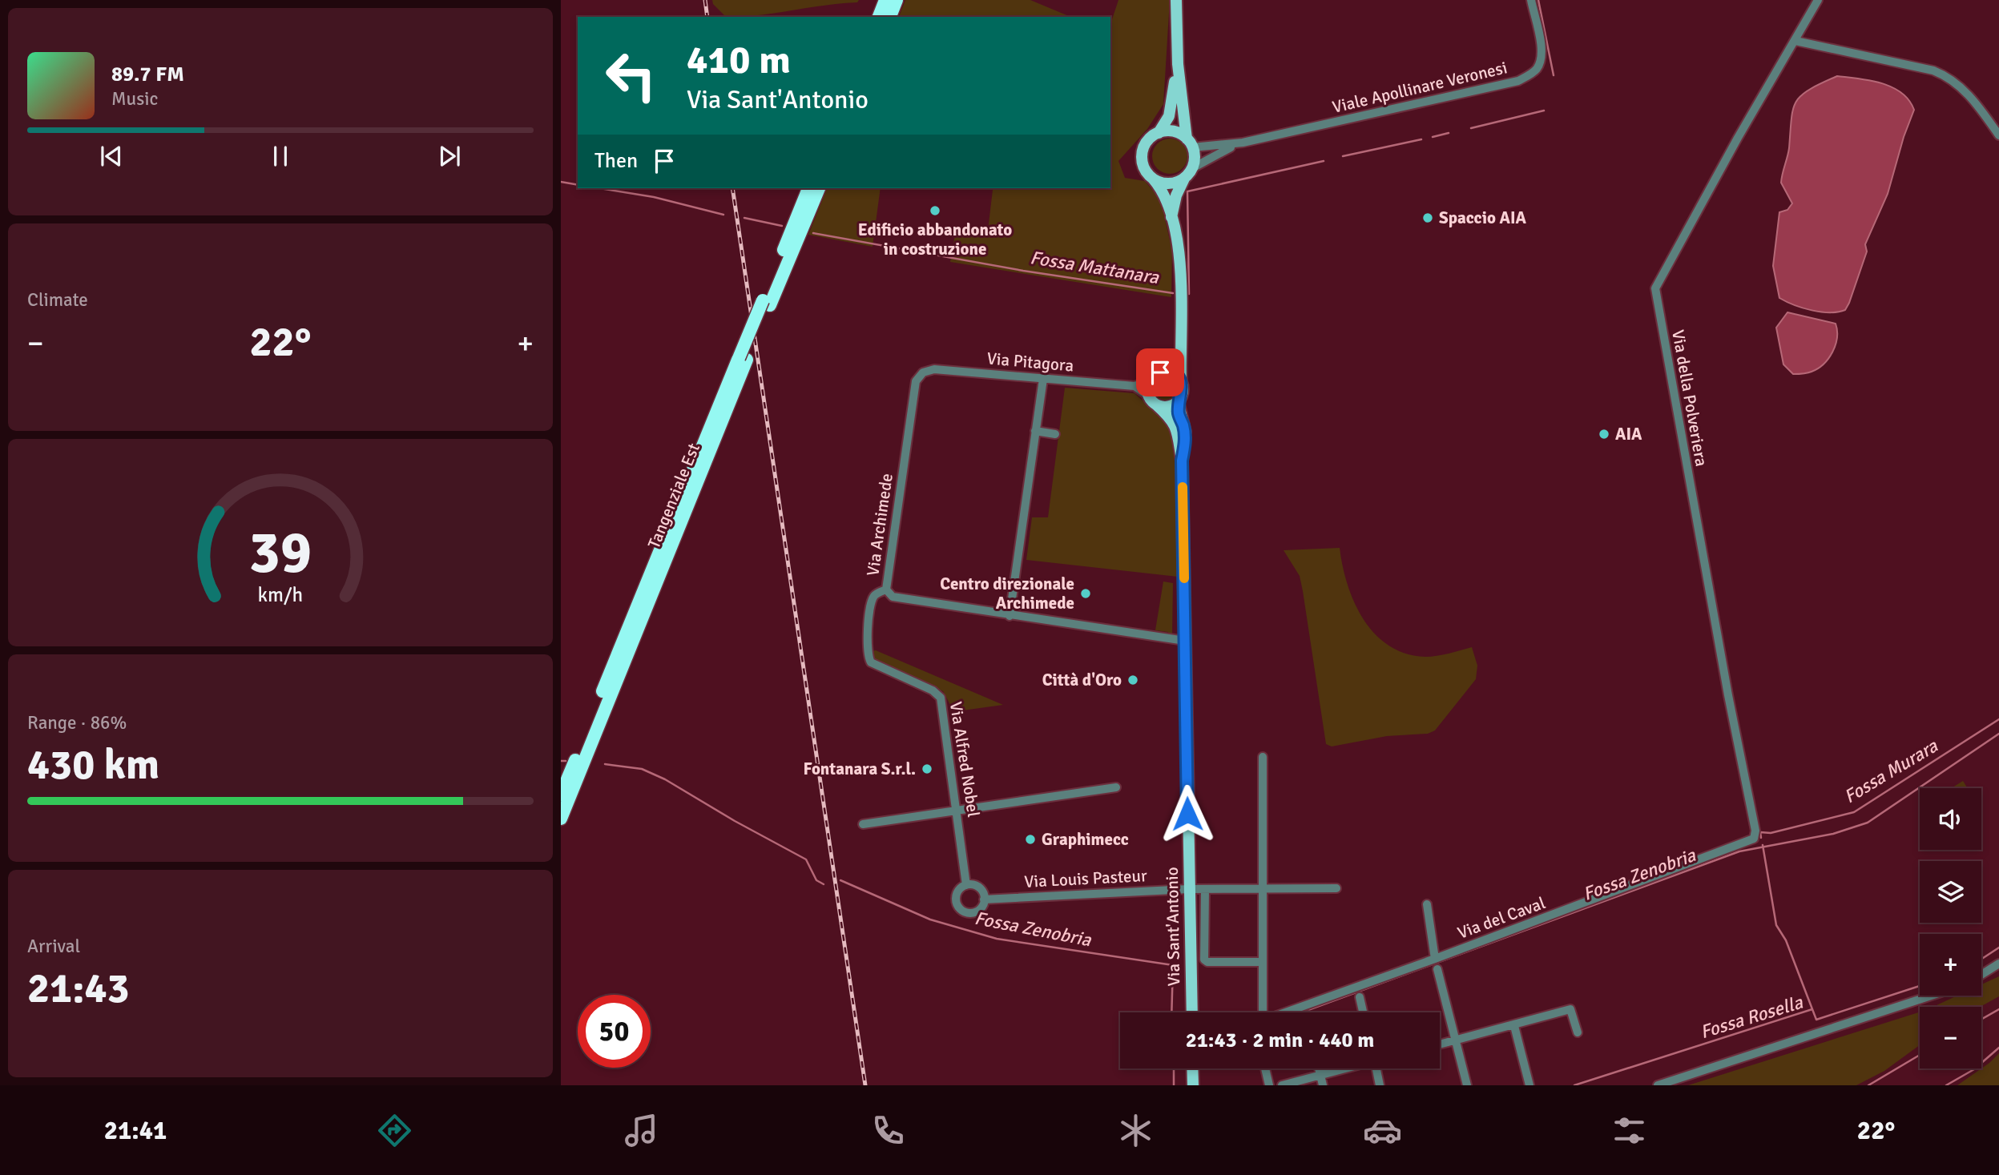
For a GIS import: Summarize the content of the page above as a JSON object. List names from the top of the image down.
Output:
{
  "streets": {
    "highway": ["Tangenziale Est"],
    "main road": ["Via Sant'Antonio"],
    "street": [
      "Viale Apollinare Veronesi",
      "Via Pitagora",
      "Via della Polveriera",
      "Via Archimede",
      "Via Alfred Nobel",
      "Via Louis Pasteur",
      "Via del Caval"
    ]
  },
  "crossings": [
    ["Viale Apollinare Veronesi", "Via Sant'Antonio"],
    ["Via Pitagora", "Via Archimede"],
    ["Via Pitagora", "Via Sant'Antonio"],
    ["Via della Polveriera", "Via del Caval"],
    ["Via Archimede", "Via Alfred Nobel"],
    ["Via Archimede", "Via Sant'Antonio"],
    ["Via Alfred Nobel", "Via Louis Pasteur"],
    ["Via Louis Pasteur", "Via Sant'Antonio"]
  ],
  "water": [
    "Fossa Mattanara",
    "Fossa Murara",
    "Fossa Zenobria",
    "Fossa Rosella"
  ],
  "places": [
    "Edificio abbandonato in costruzione",
    "Spaccio AIA",
    "AIA",
    "Centro direzionale Archimede",
    "Città d'Oro",
    "Fontanara S.r.l.",
    "Graphimecc"
  ],
  "page": {
    "turn": ["410 m", "Via Sant'Antonio"],
    "song": ["89.7 FM", "Music"],
    "then": "Then",
    "tile": [
      "Climate",
      ["Range · 86%", "430 km"],
      ["Arrival", "21:43"]
    ],
    "heat": ["−", "22°", "+"],
    "map_buttons": ["+", "−"],
    "limit": "50",
    "trip": "21:43 · 2 min · 440 m",
    "tabs": ["21:41", "22°"],
    "gauge": ["39", "km/h"]
  }
}
